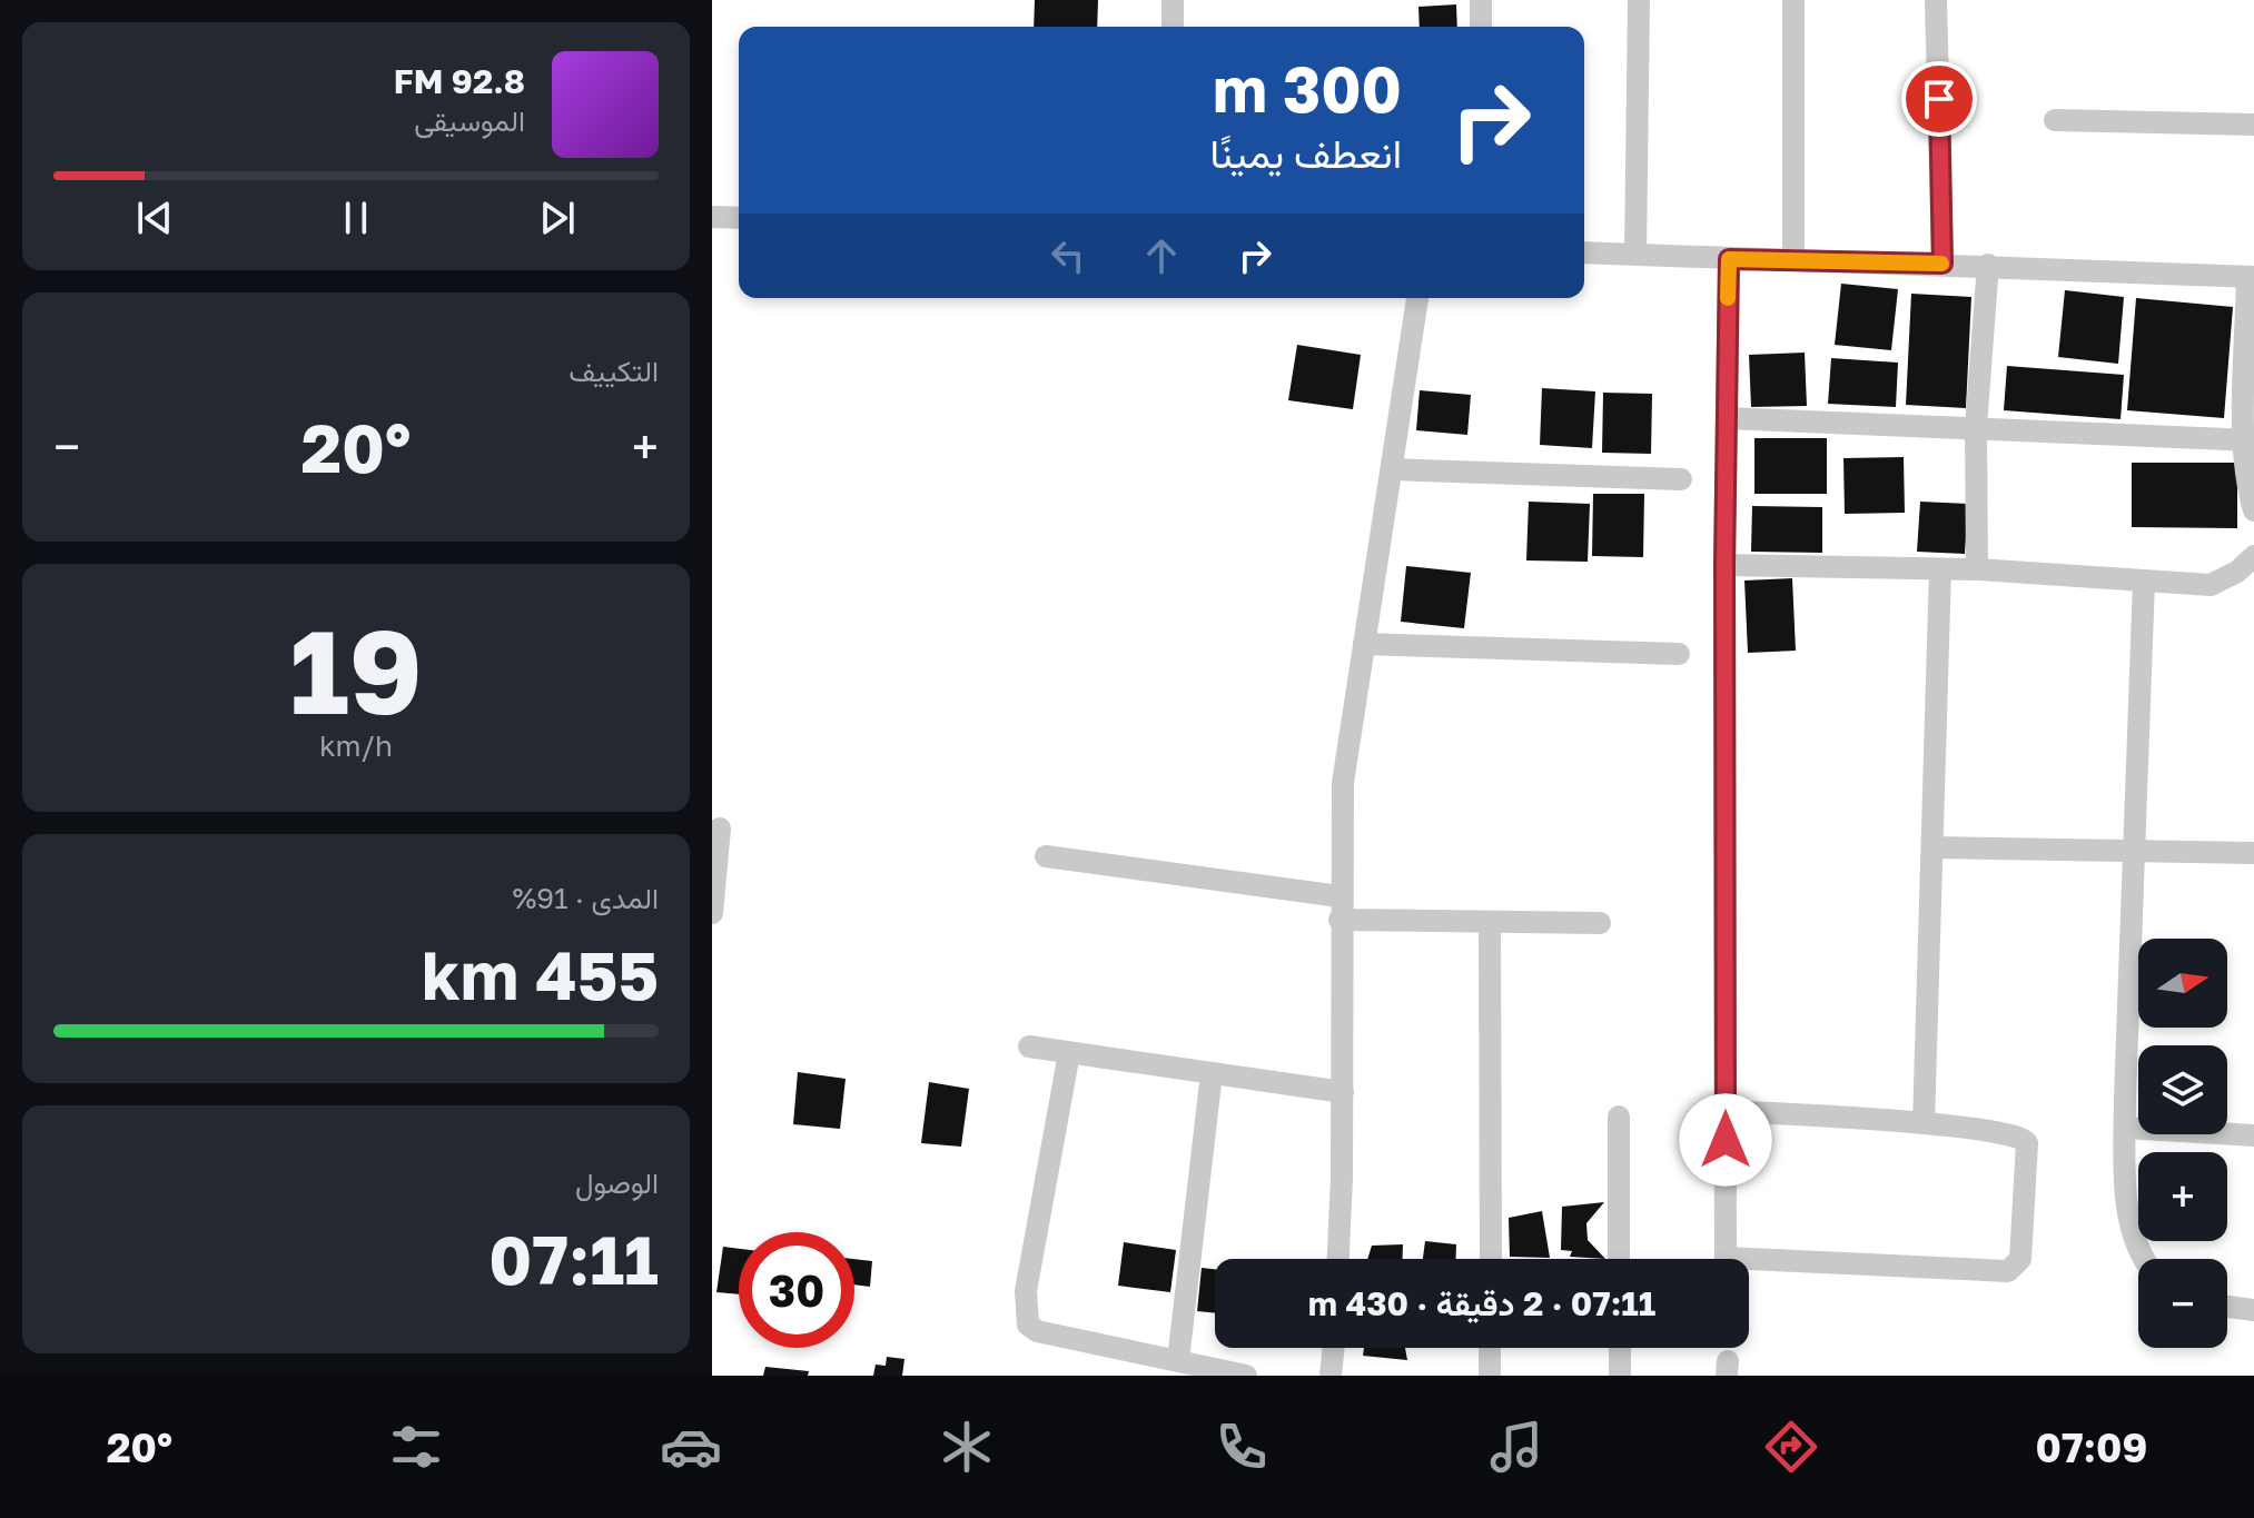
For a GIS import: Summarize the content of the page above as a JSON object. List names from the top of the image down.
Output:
{
  "north": "right",
  "page": {
    "turn": ["300 m", "انعطف يمينًا"],
    "song": ["92.8 FM", "الموسيقى"],
    "tile": [
      "التكييف",
      ["19", "km/h"],
      ["المدى · 91%", "455 km"],
      ["الوصول", "07:11"]
    ],
    "heat": ["−", "20°", "+"],
    "map_buttons": ["+", "−"],
    "limit": "30",
    "trip": "07:11 · 2 دقيقة · 430 m",
    "tabs": ["07:09", "20°"]
  }
}
